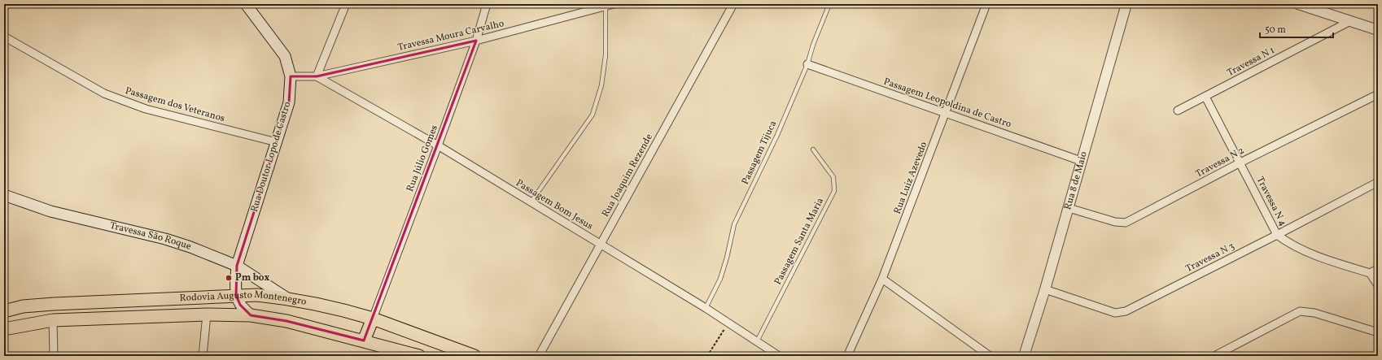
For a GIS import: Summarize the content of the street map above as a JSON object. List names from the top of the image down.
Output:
{
  "streets": {
    "main road": ["Rua Doutor Lopo de Castro", "Travessa São Roque", "Rodovia Augusto Montenegro"],
    "street": [
      "Travessa Moura Carvalho",
      "Travessa N 1",
      "Passagem Leopoldina de Castro",
      "Passagem dos Veteranos",
      "Rua Júlio Gomes",
      "Travessa N 2",
      "Rua Joaquim Rezende",
      "Rua Luiz Azevedo",
      "Rua 8 de Maio",
      "Travessa N 4",
      "Passagem Bom Jesus",
      "Travessa N 3"
    ],
    "lane": ["Passagem Tijuca", "Passagem Santa Maria"]
  },
  "crossings": [
    ["Travessa Moura Carvalho", "Rua Doutor Lopo de Castro"],
    ["Travessa Moura Carvalho", "Rua Júlio Gomes"],
    ["Travessa Moura Carvalho", "Passagem Bom Jesus"],
    ["Travessa N 1", "Travessa N 4"],
    ["Passagem Leopoldina de Castro", "Passagem Tijuca"],
    ["Passagem Leopoldina de Castro", "Rua Luiz Azevedo"],
    ["Passagem Leopoldina de Castro", "Rua 8 de Maio"],
    ["Passagem dos Veteranos", "Rua Doutor Lopo de Castro"],
    ["Passagem Tijuca", "Passagem Bom Jesus"],
    ["Rua Doutor Lopo de Castro", "Travessa São Roque"],
    ["Rua Doutor Lopo de Castro", "Rodovia Augusto Montenegro"],
    ["Rua Júlio Gomes", "Passagem Bom Jesus"],
    ["Rua Júlio Gomes", "Rodovia Augusto Montenegro"],
    ["Travessa N 2", "Rua 8 de Maio"],
    ["Travessa N 2", "Travessa N 4"],
    ["Rua Joaquim Rezende", "Passagem Bom Jesus"],
    ["Rua 8 de Maio", "Travessa N 3"],
    ["Travessa N 4", "Travessa N 3"],
    ["Passagem Bom Jesus", "Passagem Santa Maria"],
    ["Travessa São Roque", "Rodovia Augusto Montenegro"]
  ],
  "places": ["Pm box"],
  "scale_bar": "50 m"
}
